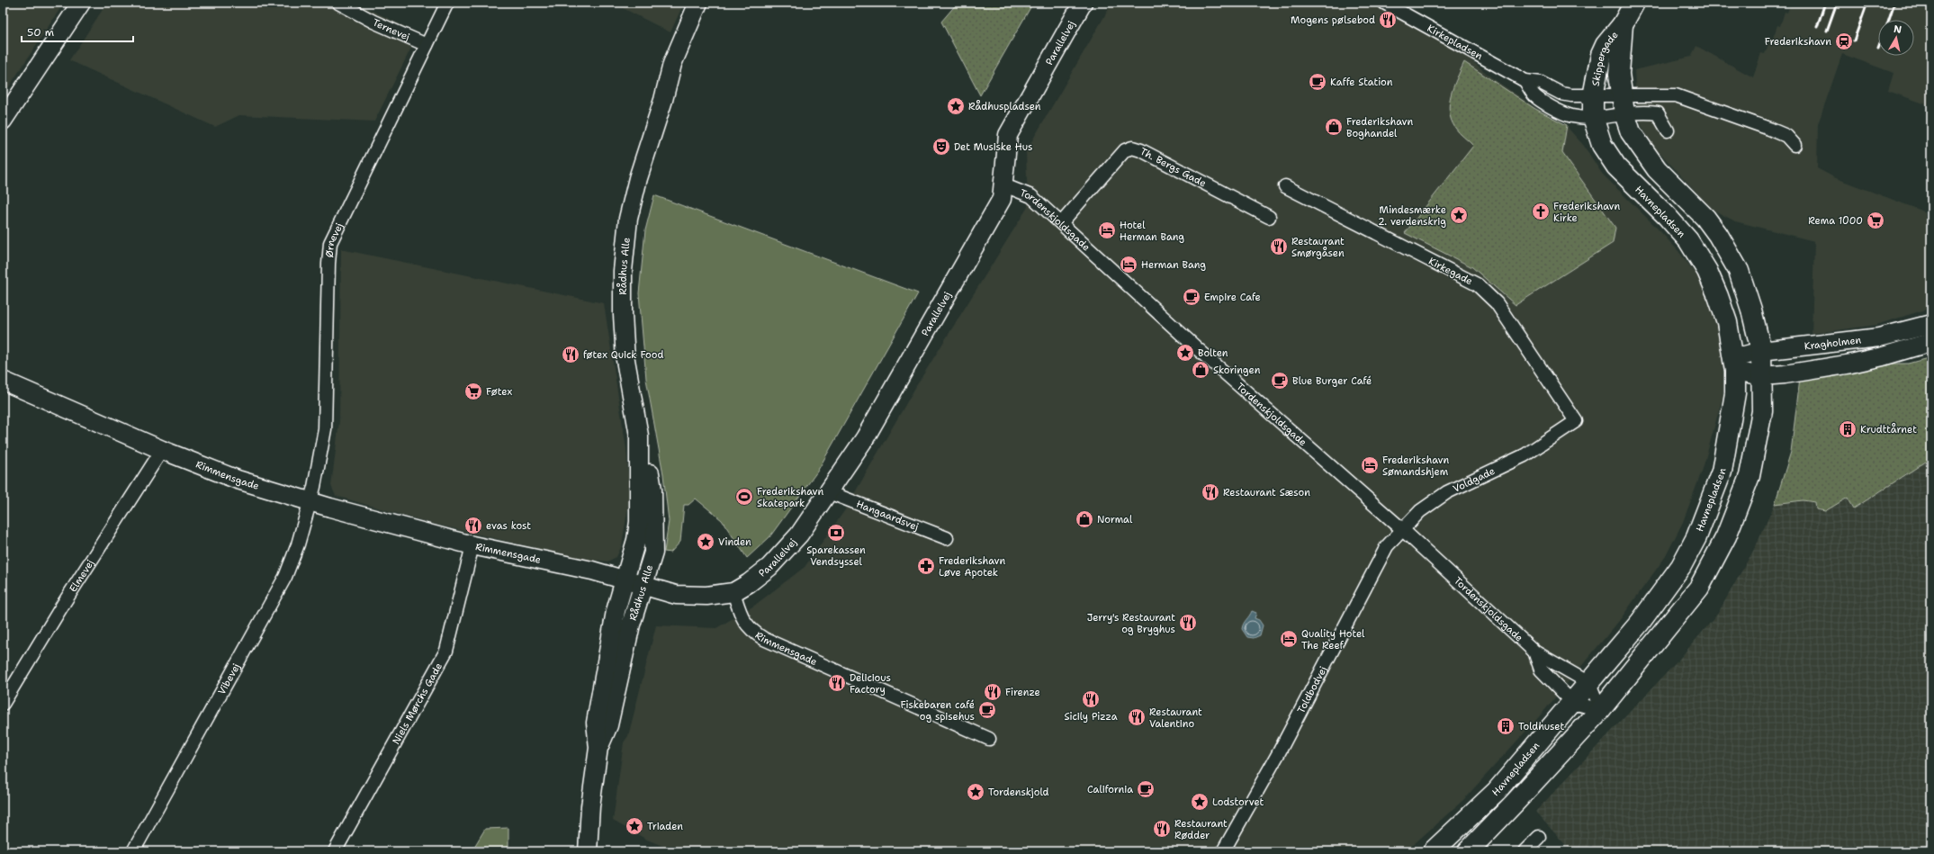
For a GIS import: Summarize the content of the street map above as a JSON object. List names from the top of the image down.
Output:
{
  "streets": {
    "main road": ["Skippergade", "Havnepladsen"],
    "street": [
      "Ternevej",
      "Parallelvej",
      "Kirkepladsen",
      "Th. Bergs Gade",
      "Tordenskjoldsgade",
      "Ørnevej",
      "Rådhus Alle",
      "Kirkegade",
      "Kragholmen",
      "Rimmensgade",
      "Voldgade",
      "Hangaardsvej",
      "Elmevej",
      "Vibevej",
      "Toldbodvej",
      "Niels Mørchs Gade"
    ]
  },
  "crossings": [
    ["Ternevej", "Ørnevej"],
    ["Parallelvej", "Tordenskjoldsgade"],
    ["Parallelvej", "Rimmensgade"],
    ["Parallelvej", "Hangaardsvej"],
    ["Kirkepladsen", "Skippergade"],
    ["Kirkepladsen", "Havnepladsen"],
    ["Skippergade", "Havnepladsen"],
    ["Th. Bergs Gade", "Tordenskjoldsgade"],
    ["Havnepladsen", "Tordenskjoldsgade"],
    ["Havnepladsen", "Kragholmen"],
    ["Tordenskjoldsgade", "Voldgade"],
    ["Tordenskjoldsgade", "Toldbodvej"],
    ["Ørnevej", "Rimmensgade"],
    ["Ørnevej", "Vibevej"],
    ["Rådhus Alle", "Rimmensgade"],
    ["Kirkegade", "Voldgade"],
    ["Rimmensgade", "Elmevej"],
    ["Rimmensgade", "Vibevej"],
    ["Rimmensgade", "Niels Mørchs Gade"],
    ["Voldgade", "Toldbodvej"]
  ],
  "places": {
    "restaurant": [
      "Mogens pølsebod",
      "Restaurant Smørgåsen",
      "føtex Quick Food",
      "Restaurant Sæson",
      "evas kost",
      "Jerry's Restaurant og Bryghus",
      "Delicious Factory",
      "Firenze",
      "Sicily Pizza",
      "Restaurant Valentino",
      "Restaurant Rødder"
    ],
    "station": ["Frederikshavn"],
    "cafe": [
      "Kaffe Station",
      "Empire Cafe",
      "Blue Burger Café",
      "Fiskebaren café og spisehus",
      "California"
    ],
    "place": [
      "Rådhuspladsen",
      "Mindesmærke 2. verdenskrig",
      "Bolten",
      "Vinden",
      "Tordenskjold",
      "Lodstorvet",
      "Triaden"
    ],
    "shop": ["Frederikshavn Boghandel", "Skoringen", "Normal"],
    "theatre": ["Det Musiske Hus"],
    "church": ["Frederikshavn Kirke"],
    "supermarket": ["Rema 1000", "Føtex"],
    "hotel": [
      "Hotel Herman Bang",
      "Herman Bang",
      "Frederikshavn Sømandshjem",
      "Quality Hotel The Reef"
    ],
    "building": ["Krudttårnet", "Toldhuset"],
    "sports": ["Frederikshavn Skatepark"],
    "bank": ["Sparekassen Vendsyssel"],
    "pharmacy": ["Frederikshavn Løve Apotek"]
  },
  "scale_bar": "50 m",
  "north": "top"
}
